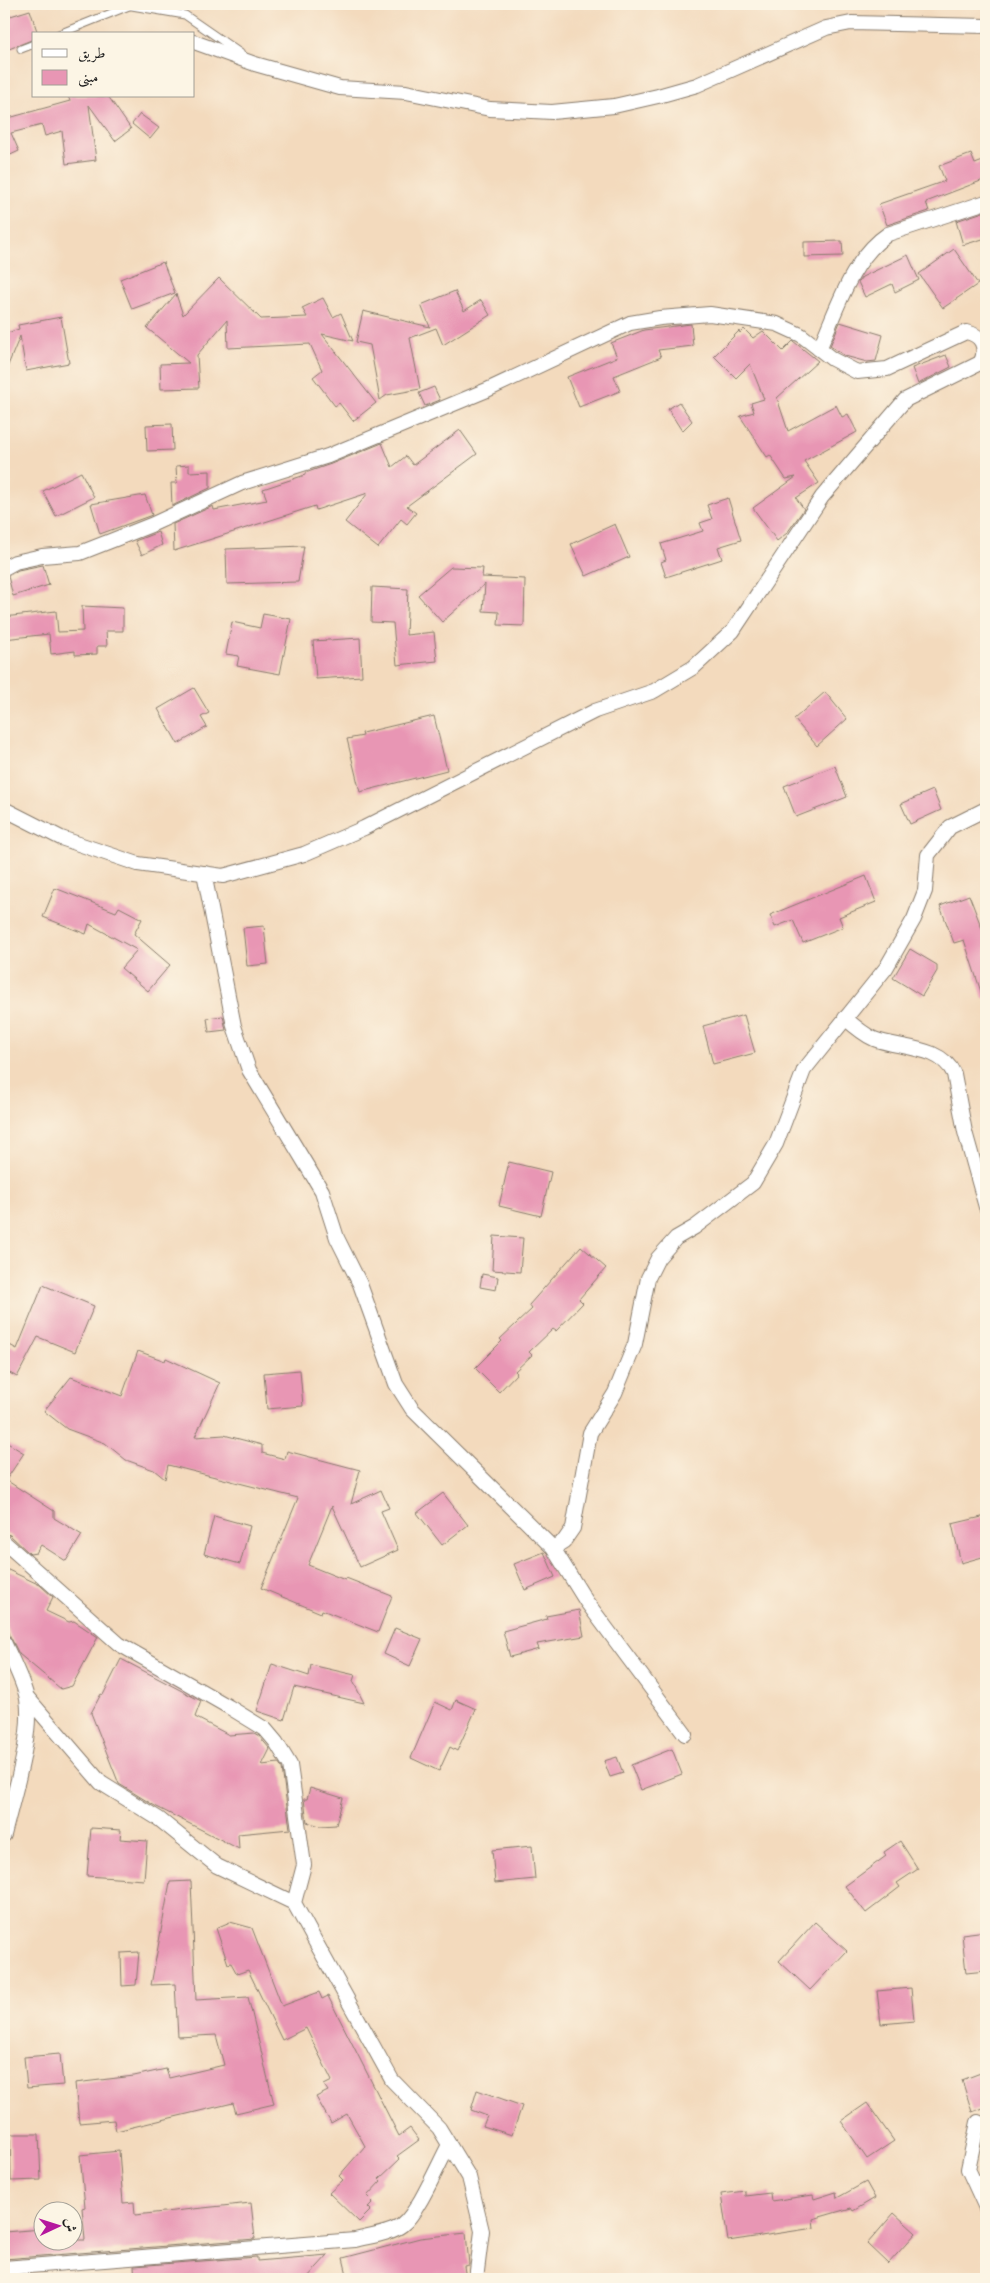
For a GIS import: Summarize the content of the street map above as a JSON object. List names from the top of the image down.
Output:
{
  "legend": ["طريق", "مبنى"],
  "north": "right"
}
